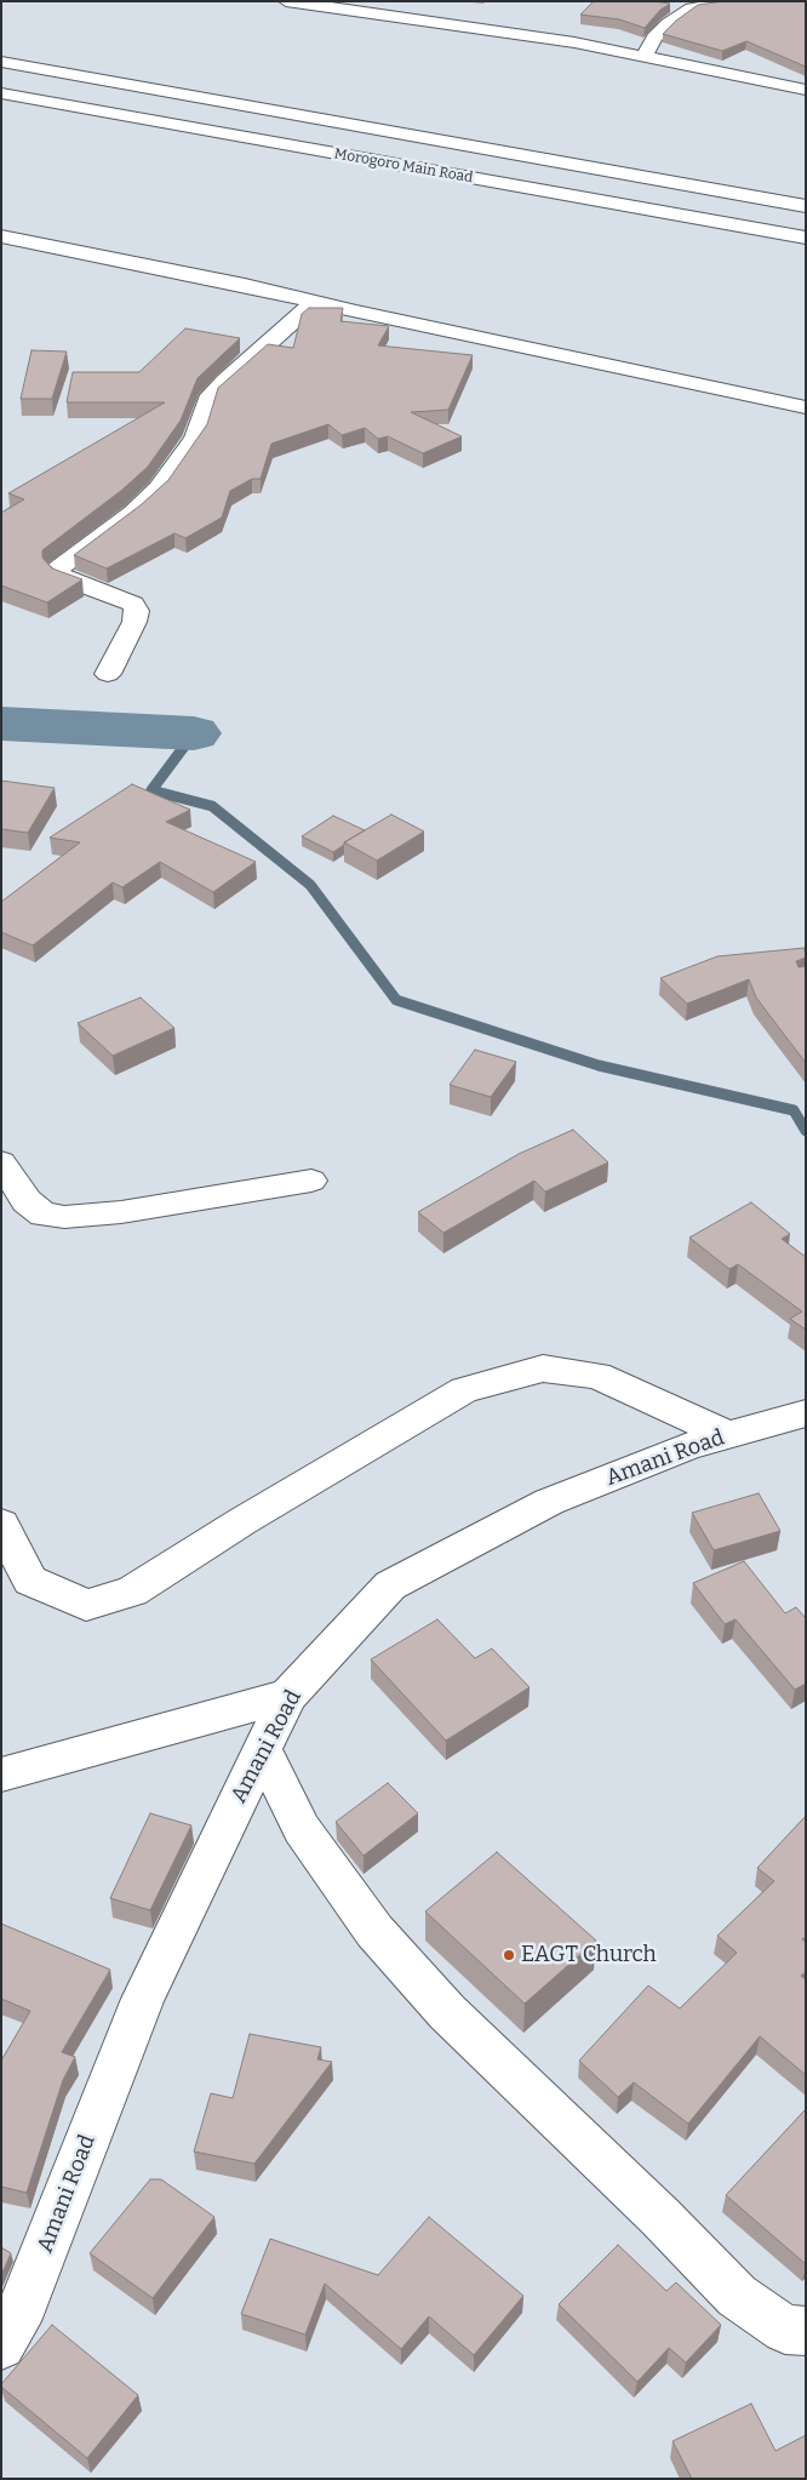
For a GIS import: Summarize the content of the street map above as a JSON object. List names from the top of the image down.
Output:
{
  "streets": {
    "main road": ["Morogoro Main Road", "Amani Road"]
  },
  "places": ["EAGT Church"]
}
